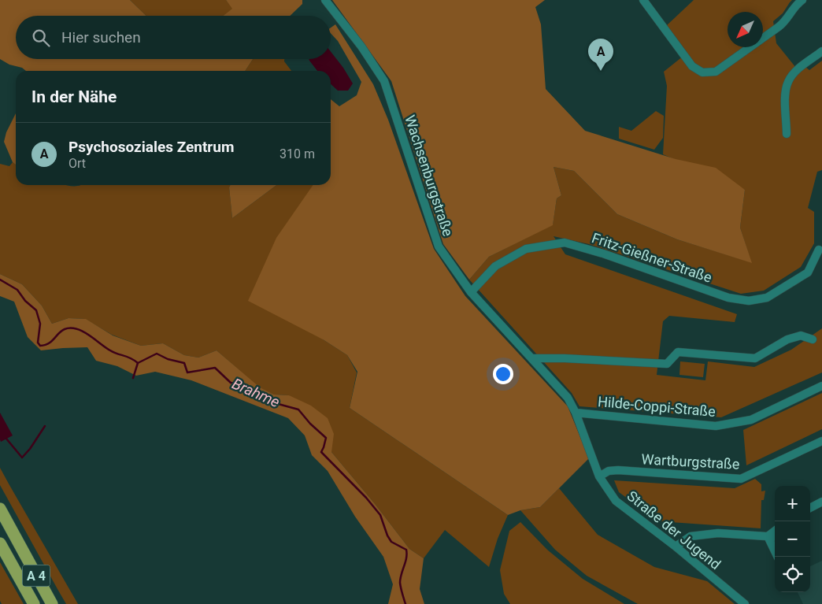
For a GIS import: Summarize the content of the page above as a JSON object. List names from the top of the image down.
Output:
{
  "streets": {
    "highway": ["A 4"],
    "street": [
      "Wachsenburgstraße",
      "Fritz-Gießner-Straße",
      "Hilde-Coppi-Straße",
      "Wartburgstraße",
      "Straße der Jugend"
    ]
  },
  "crossings": [
    ["Wachsenburgstraße", "Fritz-Gießner-Straße"],
    ["Wachsenburgstraße", "Hilde-Coppi-Straße"],
    ["Wachsenburgstraße", "Straße der Jugend"],
    ["Wartburgstraße", "Straße der Jugend"]
  ],
  "water": ["Brahme"],
  "north": "bottom left",
  "page": {
    "search": "Hier suchen",
    "pins": "A",
    "heading": "In der Nähe",
    "list": [
      {
        "mark": "A",
        "name": "Psychosoziales Zentrum",
        "note": "Ort",
        "value": "310 m"
      }
    ],
    "map_buttons": ["+", "−"]
  }
}
